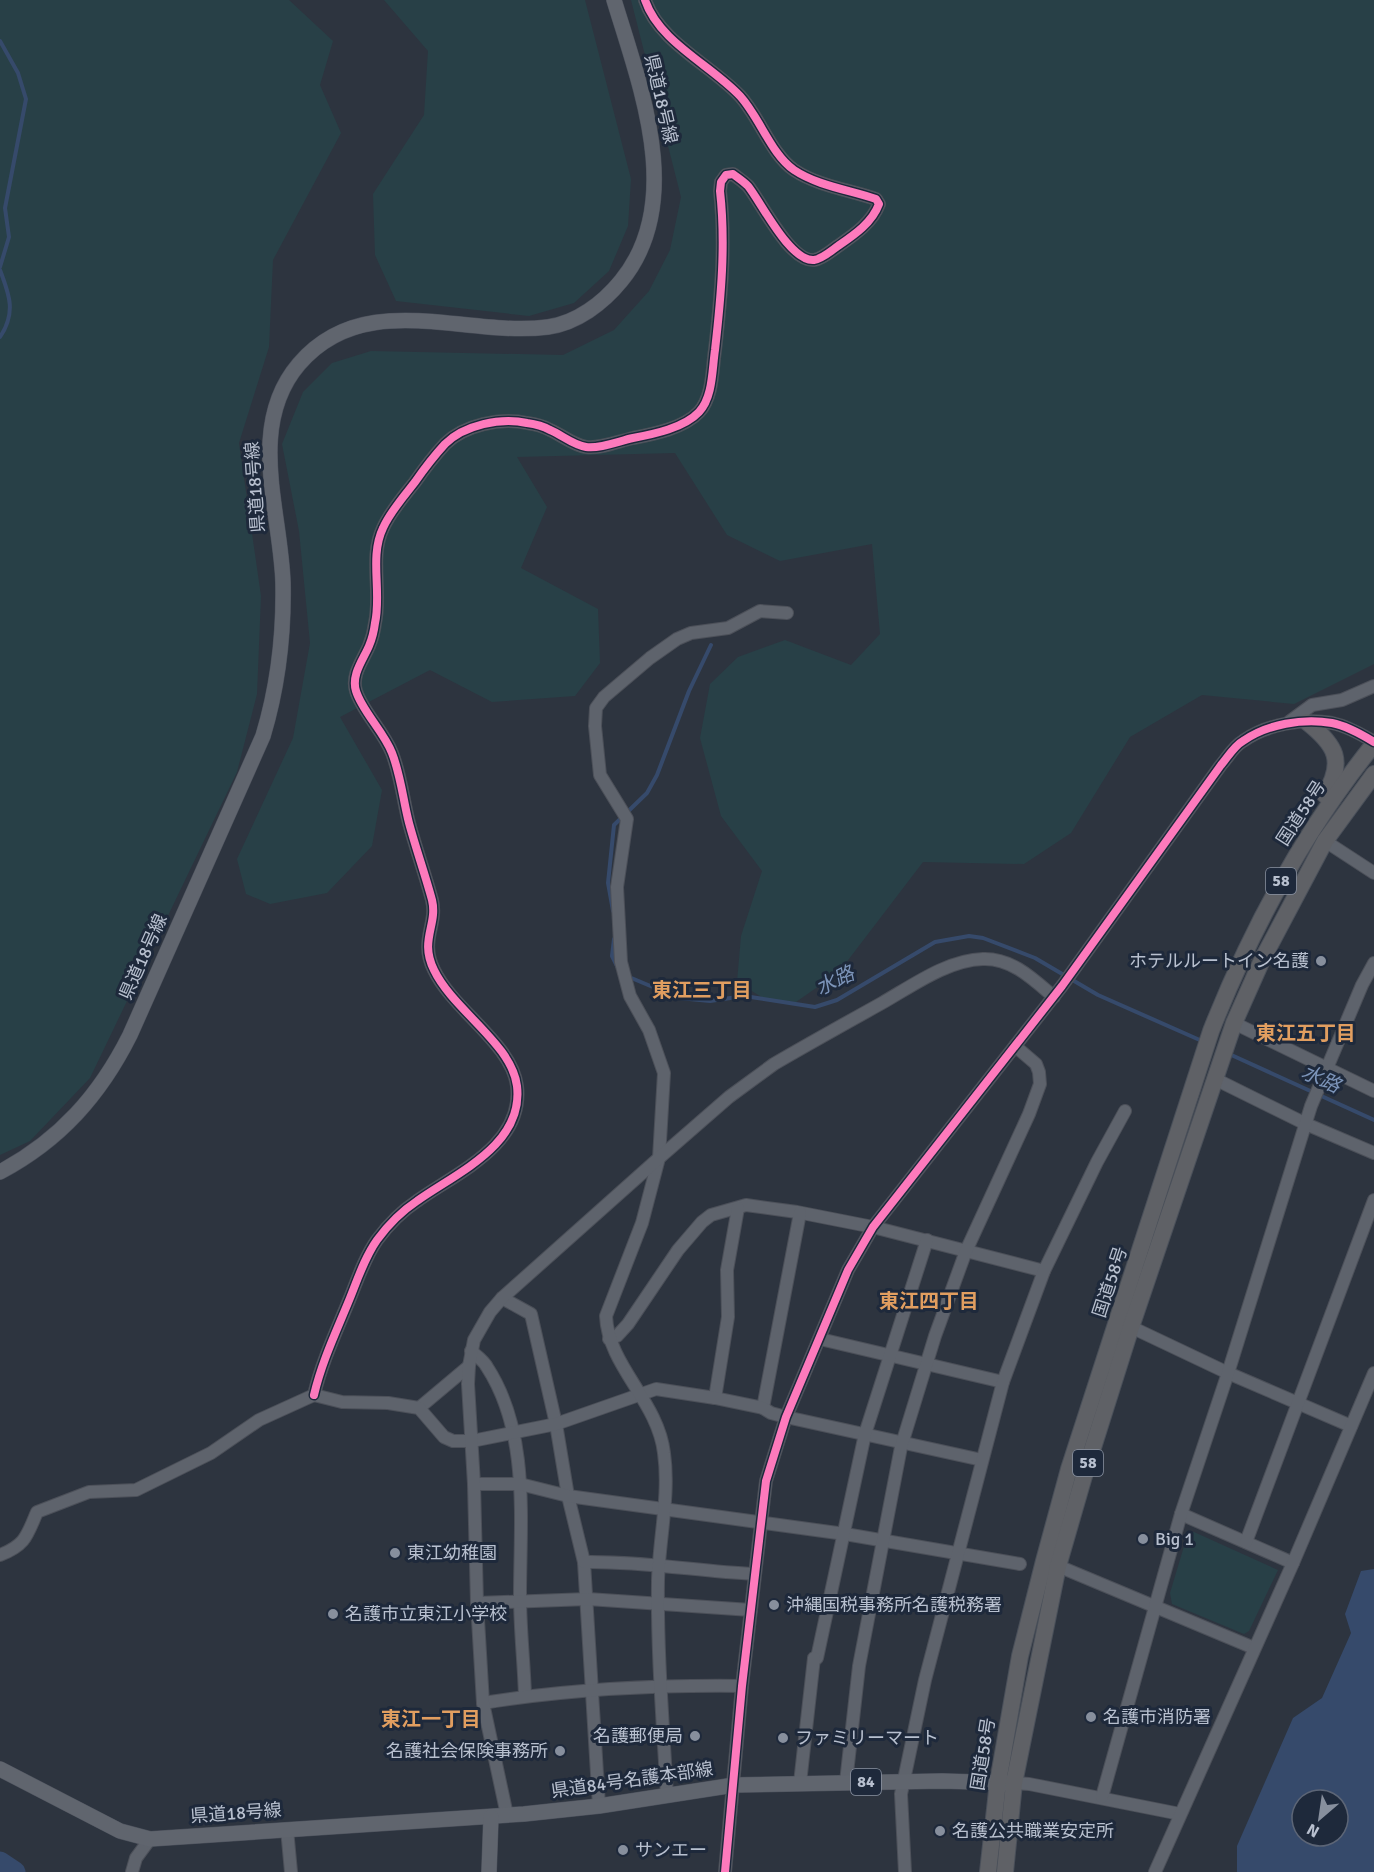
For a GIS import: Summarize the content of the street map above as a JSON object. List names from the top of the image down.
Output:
{
  "streets": {
    "highway": ["国道58号", "58"],
    "main road": ["県道18号線", "県道84号名護本部線", "84"]
  },
  "crossings": [
    ["県道18号線", "県道84号名護本部線"],
    ["国道58号", "県道84号名護本部線"]
  ],
  "districts": [
    "東江三丁目",
    "東江五丁目",
    "東江四丁目",
    "東江一丁目"
  ],
  "water": ["水路"],
  "places": [
    "ホテルルートイン名護",
    "Big 1",
    "東江幼稚園",
    "沖縄国税事務所名護税務署",
    "名護市立東江小学校",
    "名護市消防署",
    "名護郵便局",
    "ファミリーマート",
    "名護社会保険事務所",
    "名護公共職業安定所",
    "サンエー"
  ],
  "north": "bottom left"
}
